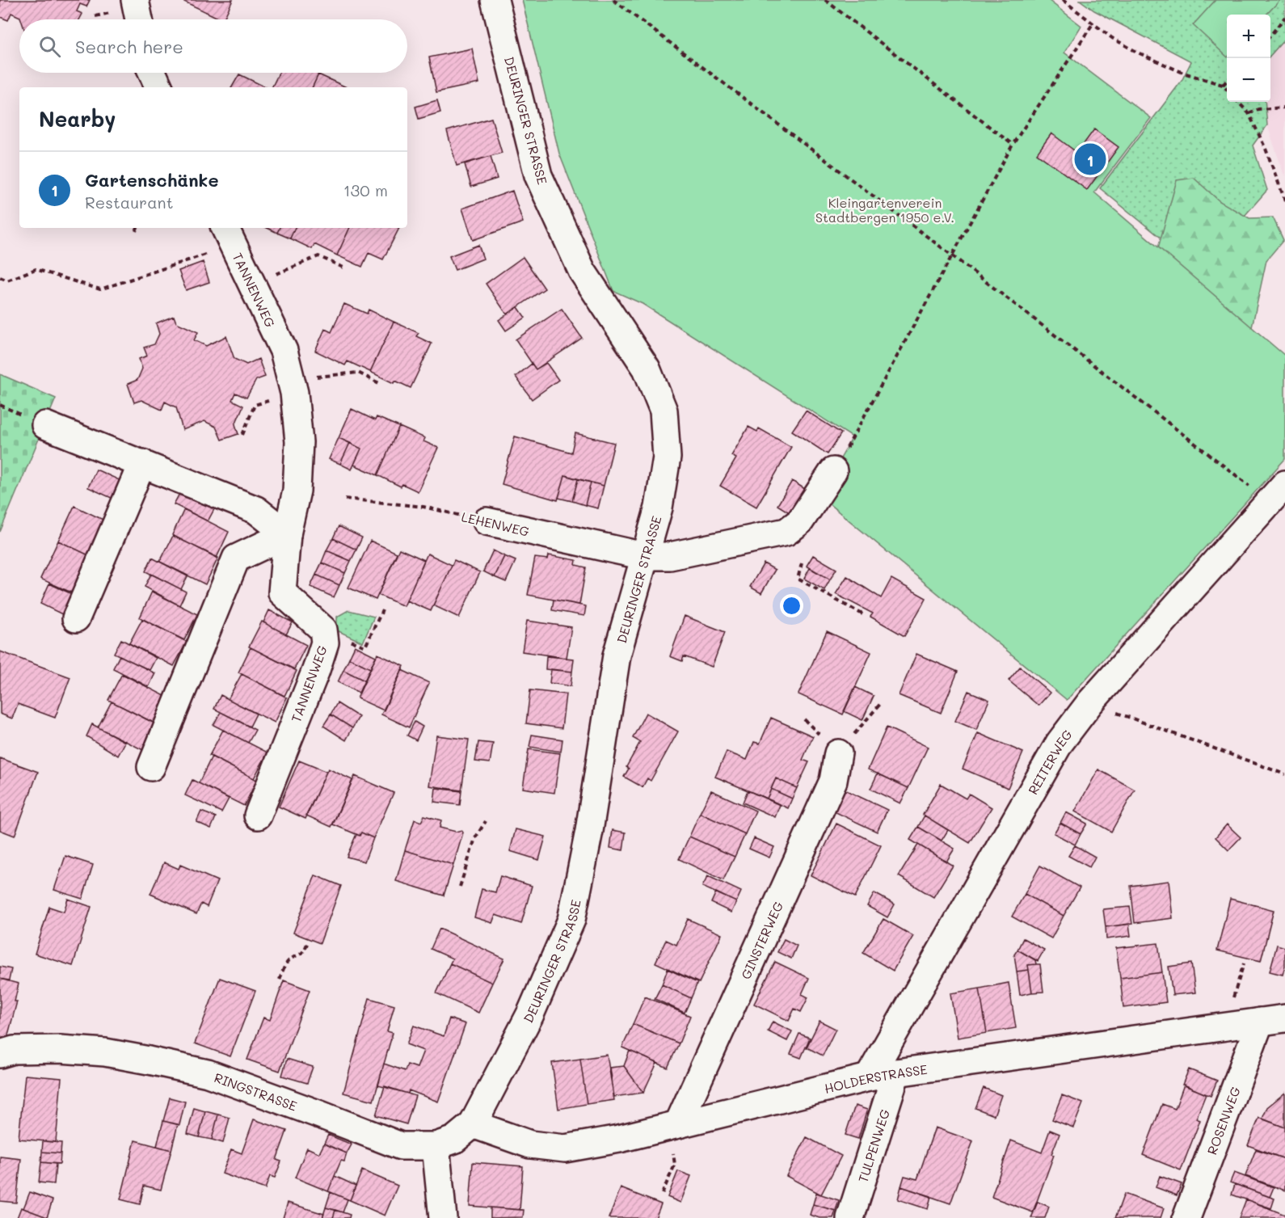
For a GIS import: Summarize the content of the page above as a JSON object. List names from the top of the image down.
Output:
{
  "streets": {
    "street": [
      "DEURINGER STRASSE",
      "TANNENWEG",
      "LEHENWEG",
      "REITERWEG",
      "GINSTERWEG",
      "HOLDERSTRASSE",
      "RINGSTRASSE",
      "ROSENWEG",
      "TULPENWEG"
    ]
  },
  "crossings": [
    ["DEURINGER STRASSE", "LEHENWEG"],
    ["DEURINGER STRASSE", "HOLDERSTRASSE"],
    ["DEURINGER STRASSE", "RINGSTRASSE"],
    ["REITERWEG", "HOLDERSTRASSE"],
    ["GINSTERWEG", "HOLDERSTRASSE"],
    ["HOLDERSTRASSE", "ROSENWEG"],
    ["HOLDERSTRASSE", "TULPENWEG"]
  ],
  "parks": ["Kleingartenverein Stadtbergen 1950 e.V."],
  "page": {
    "map_buttons": ["+", "−"],
    "search": "Search here",
    "heading": "Nearby",
    "pins": "1",
    "list": [
      {
        "mark": "1",
        "name": "Gartenschänke",
        "note": "Restaurant",
        "value": "130 m"
      }
    ]
  }
}
